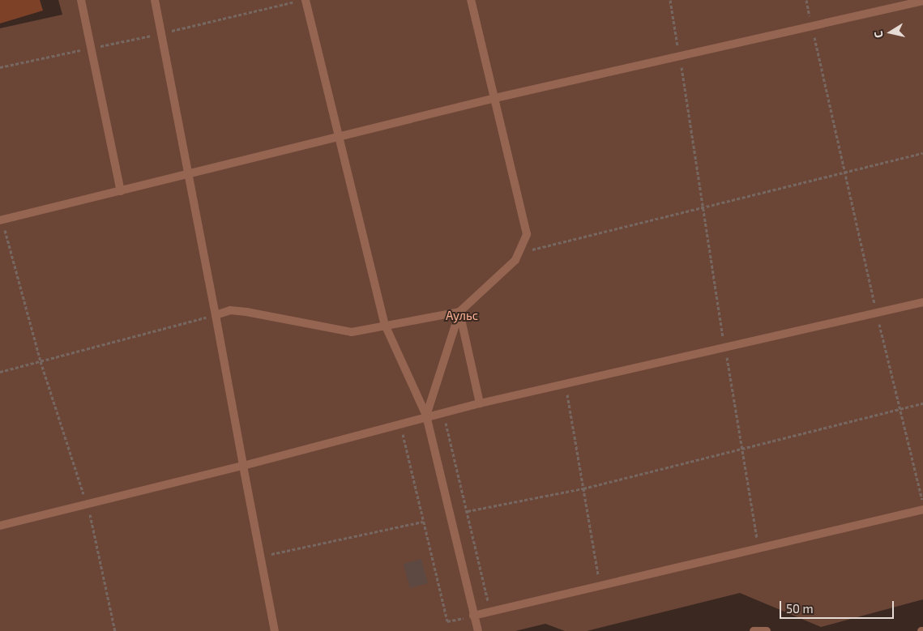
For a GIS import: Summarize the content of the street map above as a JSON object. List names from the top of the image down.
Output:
{
  "parks": ["Аульс"],
  "scale_bar": "50 m",
  "north": "left"
}
